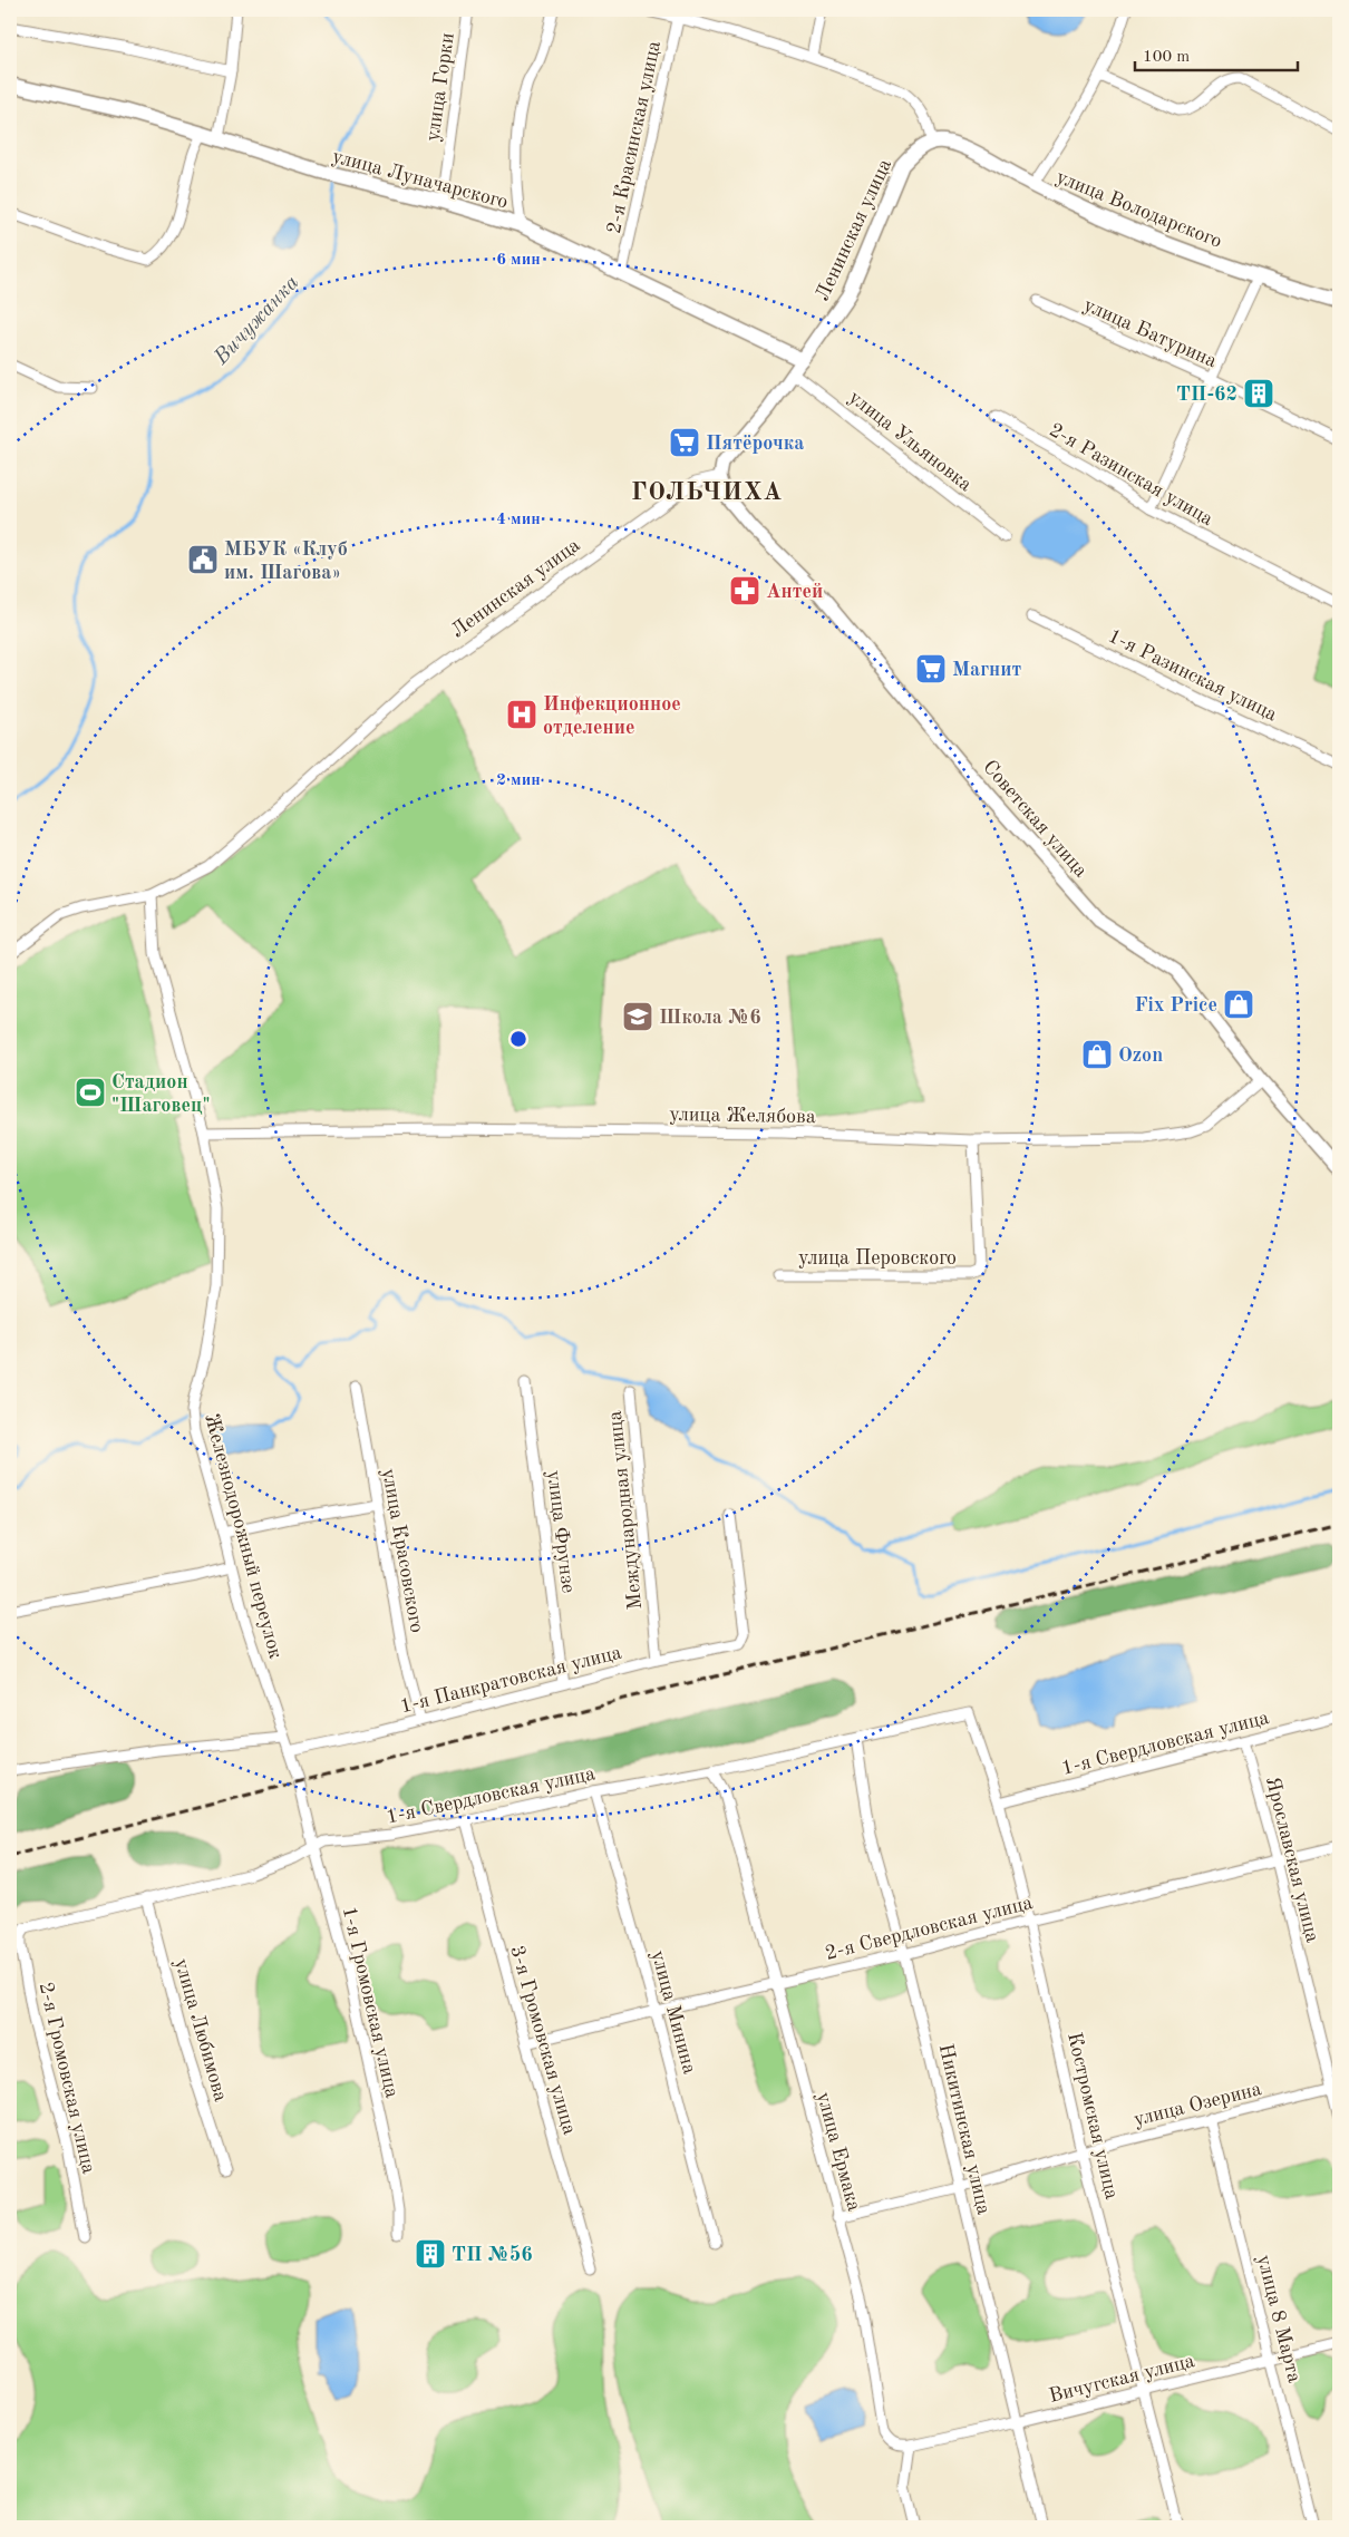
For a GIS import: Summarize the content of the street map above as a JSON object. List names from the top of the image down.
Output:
{
  "streets": {
    "main road": ["улица Луначарского", "улица Володарского", "Ленинская улица"],
    "street": [
      "улица Горки",
      "2-я Красинская улица",
      "улица Батурина",
      "улица Ульяновка",
      "2-я Разинская улица",
      "1-я Разинская улица",
      "Советская улица",
      "улица Желябова",
      "улица Перовского",
      "Международная улица",
      "улица Фрунзе",
      "Железнодорожный переулок",
      "улица Красовского",
      "1-я Панкратовская улица",
      "1-я Свердловская улица",
      "Ярославская улица",
      "2-я Свердловская улица",
      "1-я Громовская улица",
      "улица Минина",
      "улица Любимова",
      "3-я Громовская улица",
      "2-я Громовская улица",
      "улица Озерина",
      "Костромская улица",
      "Никитинская улица",
      "улица Ермака",
      "улица 8 Марта",
      "Вичугская улица"
    ]
  },
  "crossings": [
    ["улица Горки", "улица Луначарского"],
    ["2-я Красинская улица", "улица Луначарского"],
    ["улица Луначарского", "Ленинская улица"],
    ["улица Володарского", "Ленинская улица"],
    ["Ленинская улица", "улица Ульяновка"],
    ["Ленинская улица", "Советская улица"],
    ["Ленинская улица", "Железнодорожный переулок"],
    ["Советская улица", "улица Желябова"],
    ["улица Желябова", "улица Перовского"],
    ["улица Желябова", "Железнодорожный переулок"],
    ["Международная улица", "1-я Панкратовская улица"],
    ["улица Фрунзе", "1-я Панкратовская улица"],
    ["Железнодорожный переулок", "1-я Панкратовская улица"],
    ["Железнодорожный переулок", "1-я Громовская улица"],
    ["улица Красовского", "1-я Панкратовская улица"],
    ["1-я Свердловская улица", "Ярославская улица"],
    ["1-я Свердловская улица", "1-я Громовская улица"],
    ["1-я Свердловская улица", "улица Минина"],
    ["1-я Свердловская улица", "улица Любимова"],
    ["1-я Свердловская улица", "3-я Громовская улица"],
    ["1-я Свердловская улица", "2-я Громовская улица"],
    ["1-я Свердловская улица", "Костромская улица"],
    ["1-я Свердловская улица", "Никитинская улица"],
    ["1-я Свердловская улица", "улица Ермака"],
    ["Ярославская улица", "2-я Свердловская улица"],
    ["Ярославская улица", "улица Озерина"],
    ["2-я Свердловская улица", "улица Минина"],
    ["2-я Свердловская улица", "3-я Громовская улица"],
    ["2-я Свердловская улица", "Костромская улица"],
    ["2-я Свердловская улица", "Никитинская улица"],
    ["2-я Свердловская улица", "улица Ермака"],
    ["улица Озерина", "Костромская улица"],
    ["улица Озерина", "Никитинская улица"],
    ["улица Озерина", "улица Ермака"],
    ["улица Озерина", "улица 8 Марта"],
    ["Костромская улица", "Вичугская улица"],
    ["Никитинская улица", "Вичугская улица"],
    ["улица Ермака", "Вичугская улица"],
    ["улица 8 Марта", "Вичугская улица"]
  ],
  "districts": ["ГОЛЬЧИХА"],
  "water": ["Вичужанка"],
  "places": {
    "building": ["ТП-62", "ТП №56"],
    "supermarket": ["Пятёрочка", "Магнит"],
    "public building": ["МБУК «Клуб им. Шагова»"],
    "pharmacy": ["Антей"],
    "hospital": ["Инфекционное отделение"],
    "shop": ["Fix Price", "Ozon"],
    "school or university": ["Школа №6"],
    "sports": ["Стадион \"Шаговец\""]
  },
  "scale_bar": "100 m",
  "rings": ["6 мин", "4 мин", "2 мин"]
}
